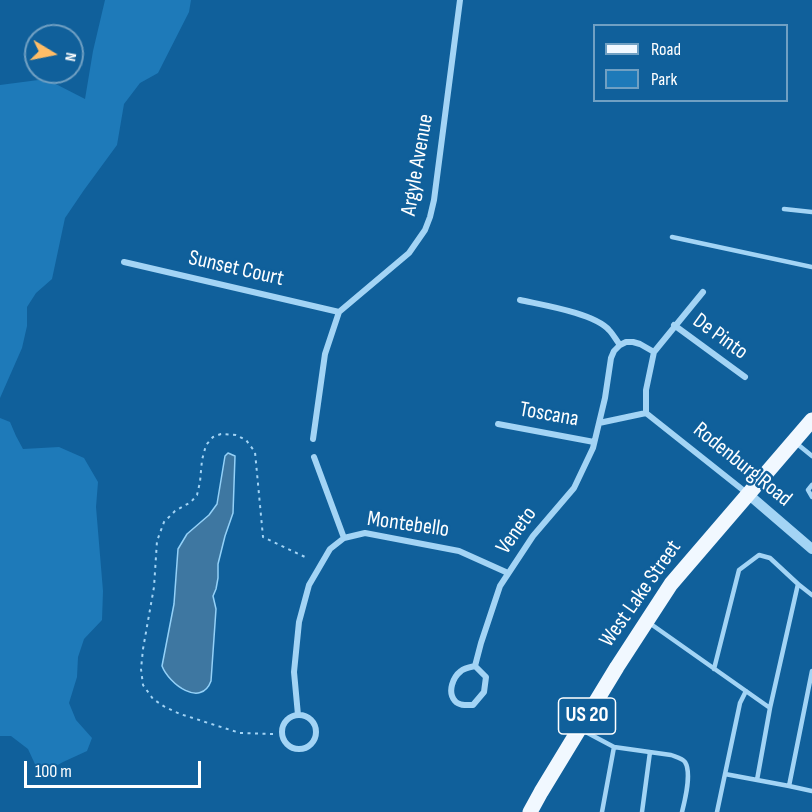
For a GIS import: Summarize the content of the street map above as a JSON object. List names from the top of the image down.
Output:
{
  "streets": {
    "main road": ["West Lake Street", "US 20"],
    "street": [
      "Argyle Avenue",
      "Sunset Court",
      "De Pinto",
      "Toscana",
      "Rodenburg Road",
      "Montebello",
      "Veneto"
    ]
  },
  "crossings": [
    ["Argyle Avenue", "Sunset Court"],
    ["Toscana", "Veneto"],
    ["Rodenburg Road", "West Lake Street"],
    ["Montebello", "Veneto"]
  ],
  "legend": ["Road", "Park"],
  "scale_bar": "100 m",
  "north": "right"
}
